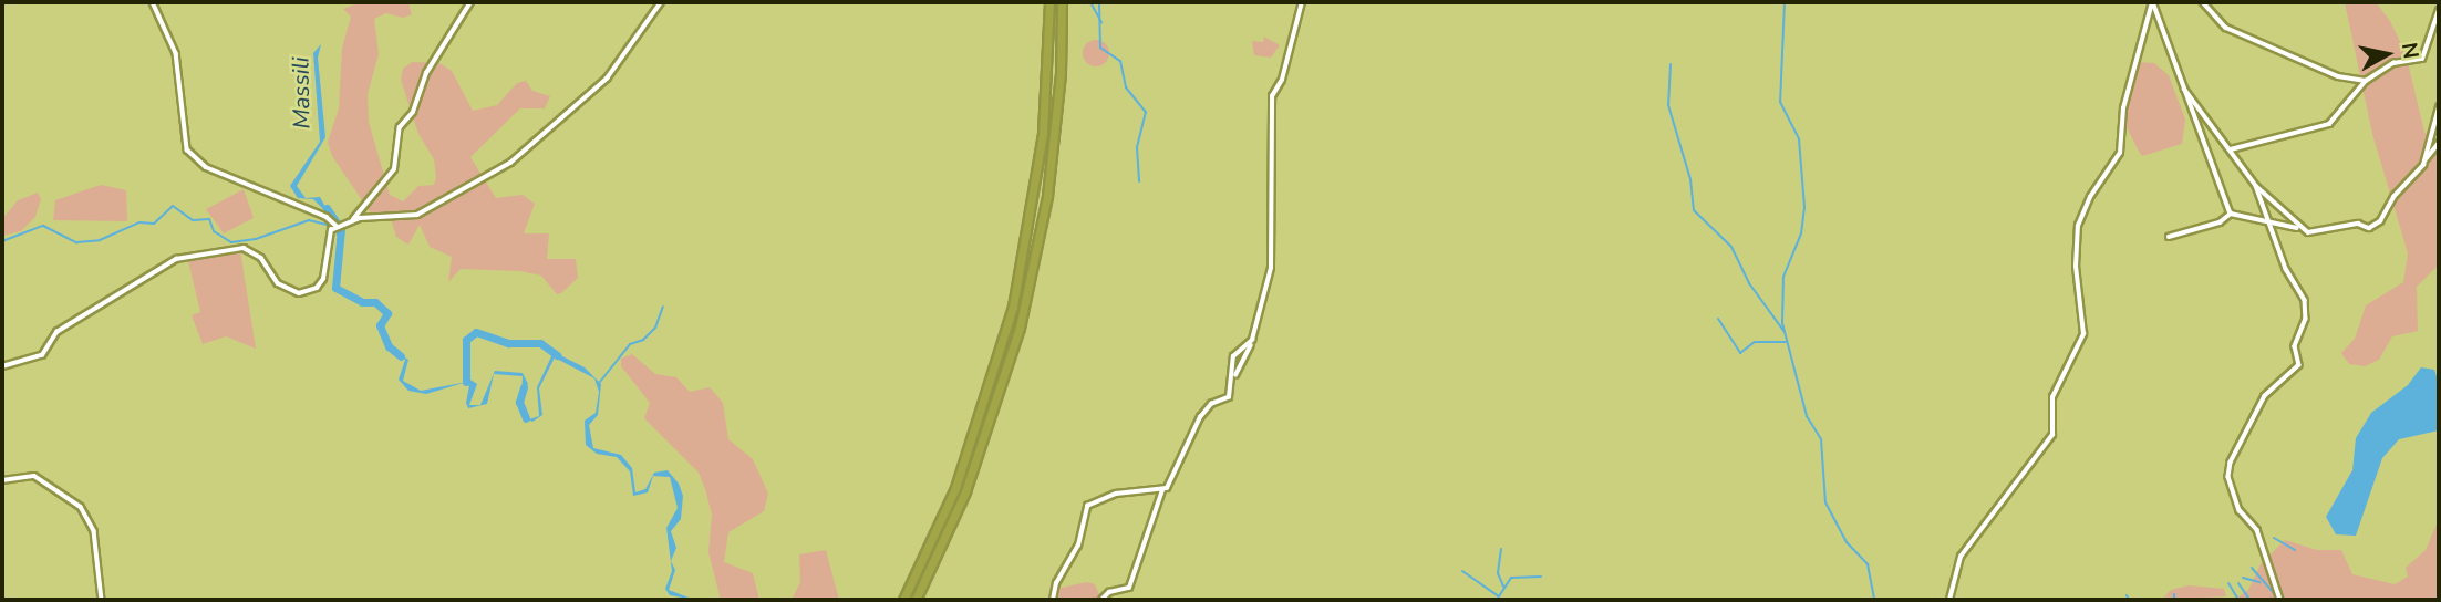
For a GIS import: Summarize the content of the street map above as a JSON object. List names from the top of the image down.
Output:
{
  "water": ["Massili"],
  "north": "right"
}
